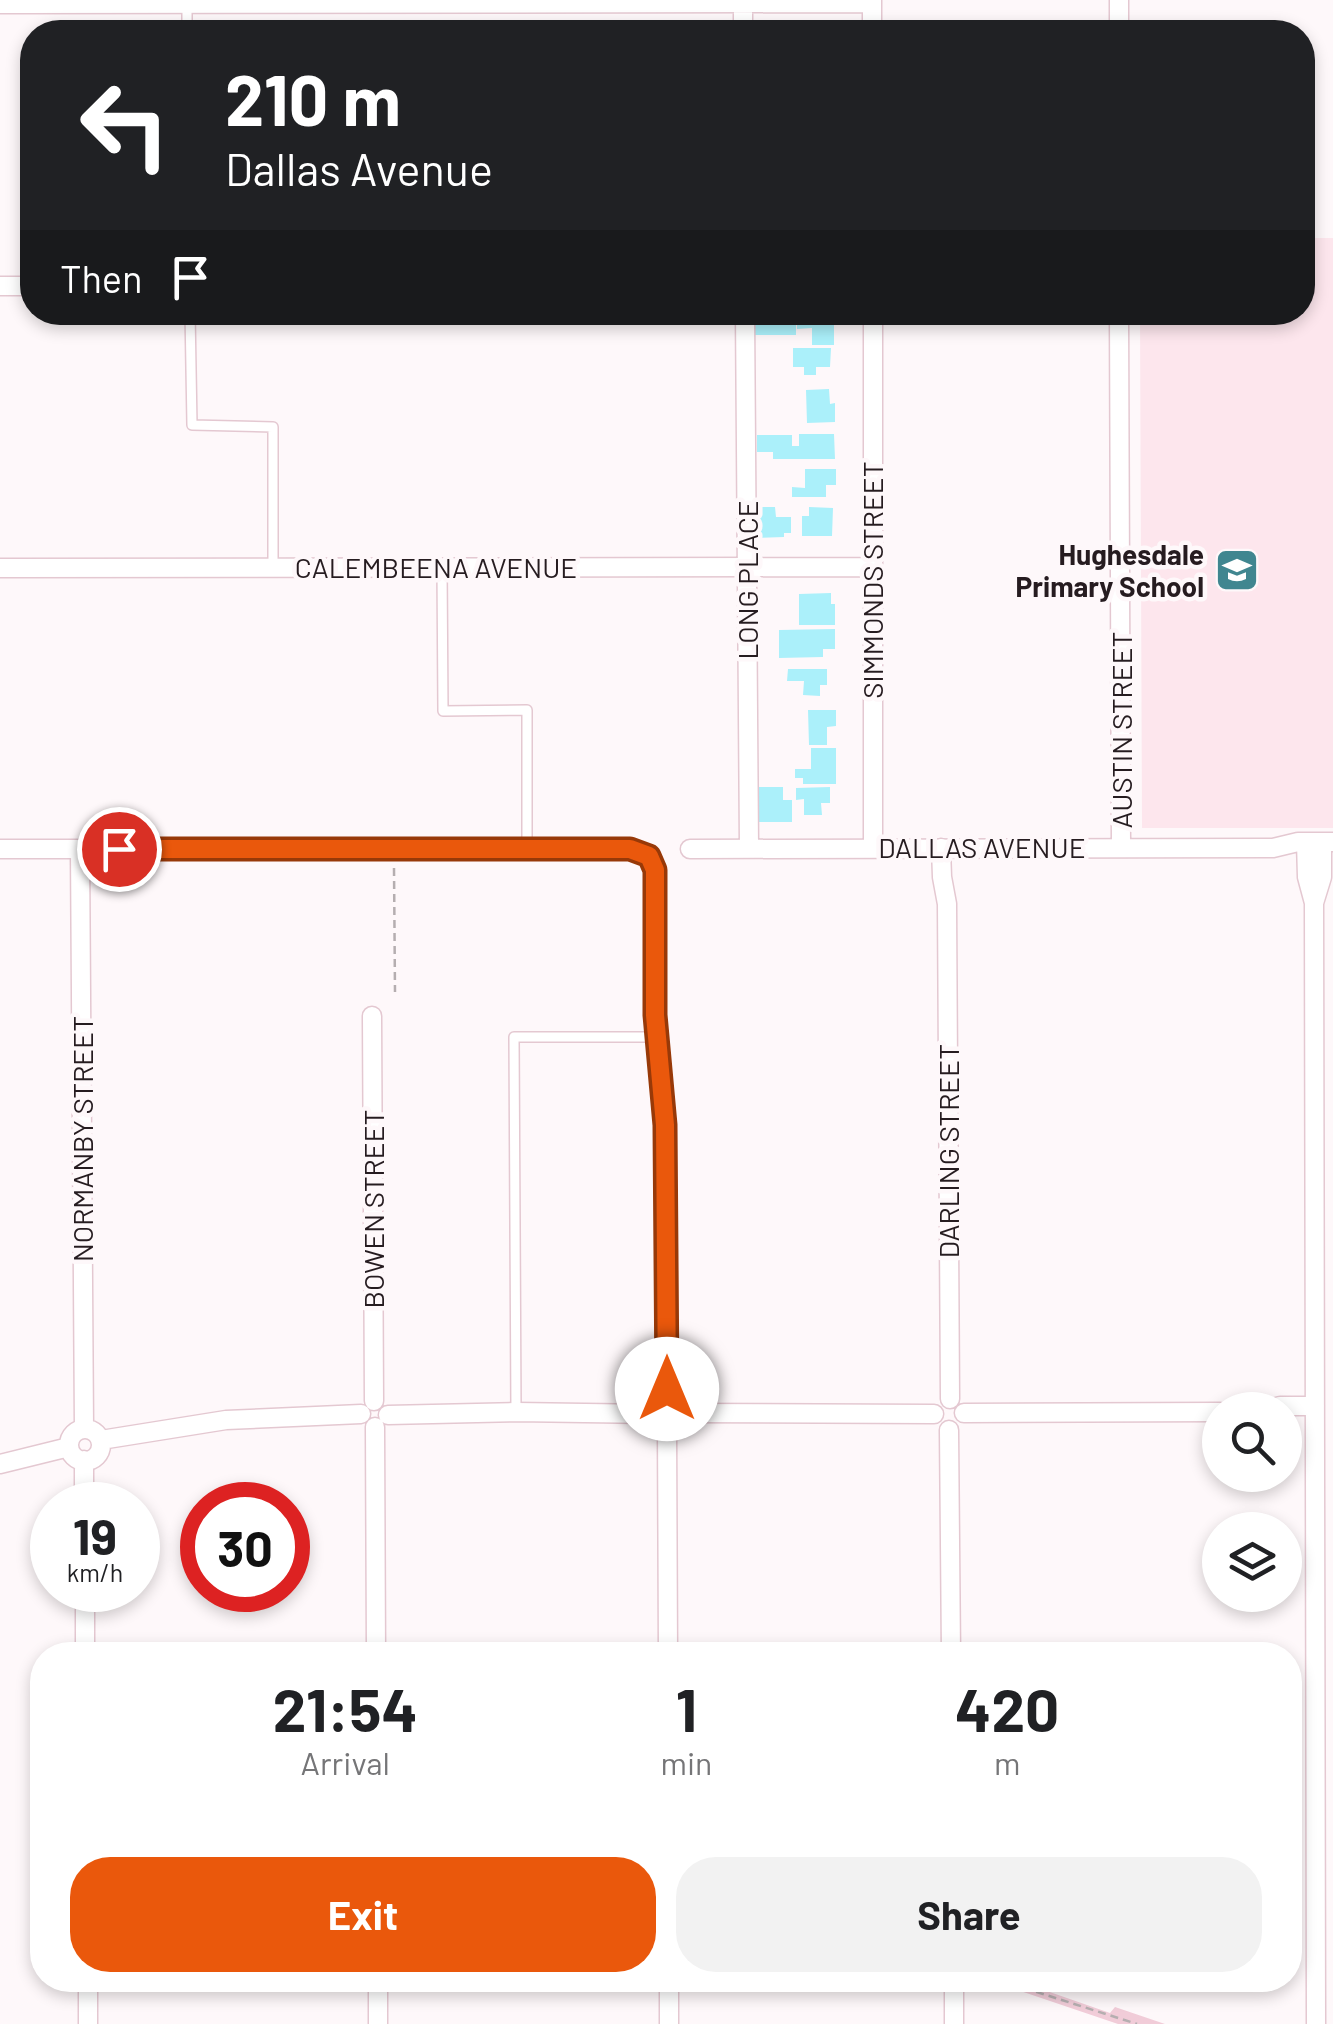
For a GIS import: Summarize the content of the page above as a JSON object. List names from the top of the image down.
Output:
{
  "streets": {
    "street": [
      "CALEMBEENA AVENUE",
      "LONG PLACE",
      "SIMMONDS STREET",
      "AUSTIN STREET",
      "DALLAS AVENUE",
      "NORMANBY STREET",
      "DARLING STREET",
      "BOWEN STREET"
    ]
  },
  "crossings": [
    ["CALEMBEENA AVENUE", "LONG PLACE"],
    ["CALEMBEENA AVENUE", "SIMMONDS STREET"],
    ["LONG PLACE", "DALLAS AVENUE"],
    ["SIMMONDS STREET", "DALLAS AVENUE"],
    ["AUSTIN STREET", "DALLAS AVENUE"],
    ["DALLAS AVENUE", "DARLING STREET"]
  ],
  "places": {
    "school or university": ["Hughesdale Primary School"]
  },
  "page": {
    "turn": ["210 m", "Dallas Avenue"],
    "then": "Then",
    "speed": "19 km/h",
    "limit": "30",
    "eta": [
      "21:54",
      "Arrival",
      "1",
      "min",
      "420",
      "m"
    ],
    "buttons": ["Exit", "Share"]
  }
}
